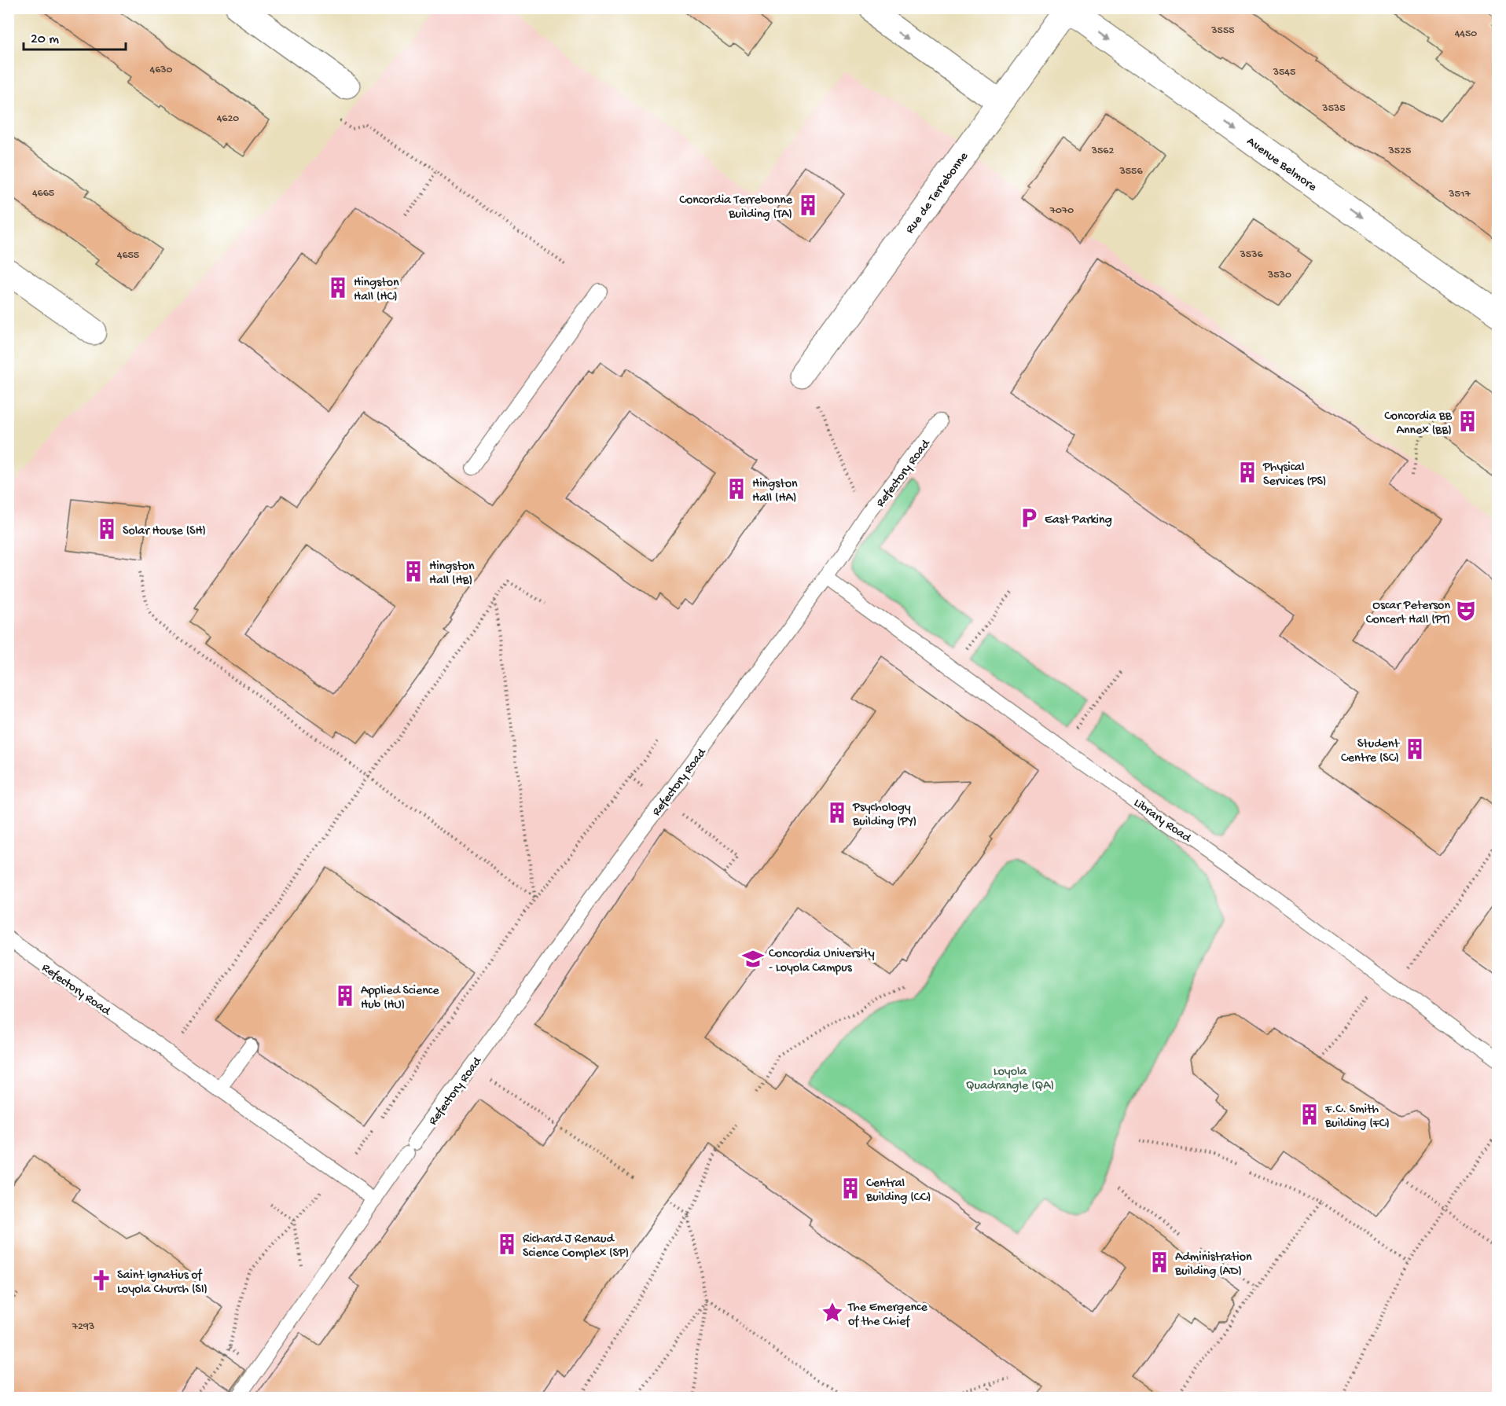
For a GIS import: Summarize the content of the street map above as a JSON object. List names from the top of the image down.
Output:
{
  "streets": {
    "street": ["Avenue Belmore", "Rue de Terrebonne"],
    "lane": ["Refectory Road", "Library Road"]
  },
  "crossings": [
    ["Avenue Belmore", "Rue de Terrebonne"],
    ["Refectory Road", "Library Road"]
  ],
  "one_way": ["Avenue Belmore"],
  "parks": ["Loyola Quadrangle (QA)"],
  "places": {
    "building": [
      "Concordia Terrebonne Building (TA)",
      "Hingston Hall (HC)",
      "Concordia BB Annex (BB)",
      "Physical Services (PS)",
      "Hingston Hall (HA)",
      "Solar House (SH)",
      "Hingston Hall (HB)",
      "Student Centre (SC)",
      "Psychology Building (PY)",
      "Applied Science Hub (HU)",
      "F.C. Smith Building (FC)",
      "Central Building (CC)",
      "Richard J Renaud Science Complex (SP)",
      "Administration Building (AD)"
    ],
    "parking": ["East Parking"],
    "theatre": ["Oscar Peterson Concert Hall (PT)"],
    "school or university": ["Concordia University - Loyola Campus"],
    "church": ["Saint Ignatius of Loyola Church (SI)"],
    "place": ["The Emergence of the Chief"]
  },
  "house_numbers": [
    "3555",
    "4450",
    "4630",
    "3545",
    "3535",
    "4620",
    "3562",
    "3525",
    "3556",
    "4665",
    "3517",
    "7070",
    "3536",
    "4655",
    "3530",
    "7293"
  ],
  "scale_bar": "20 m"
}
